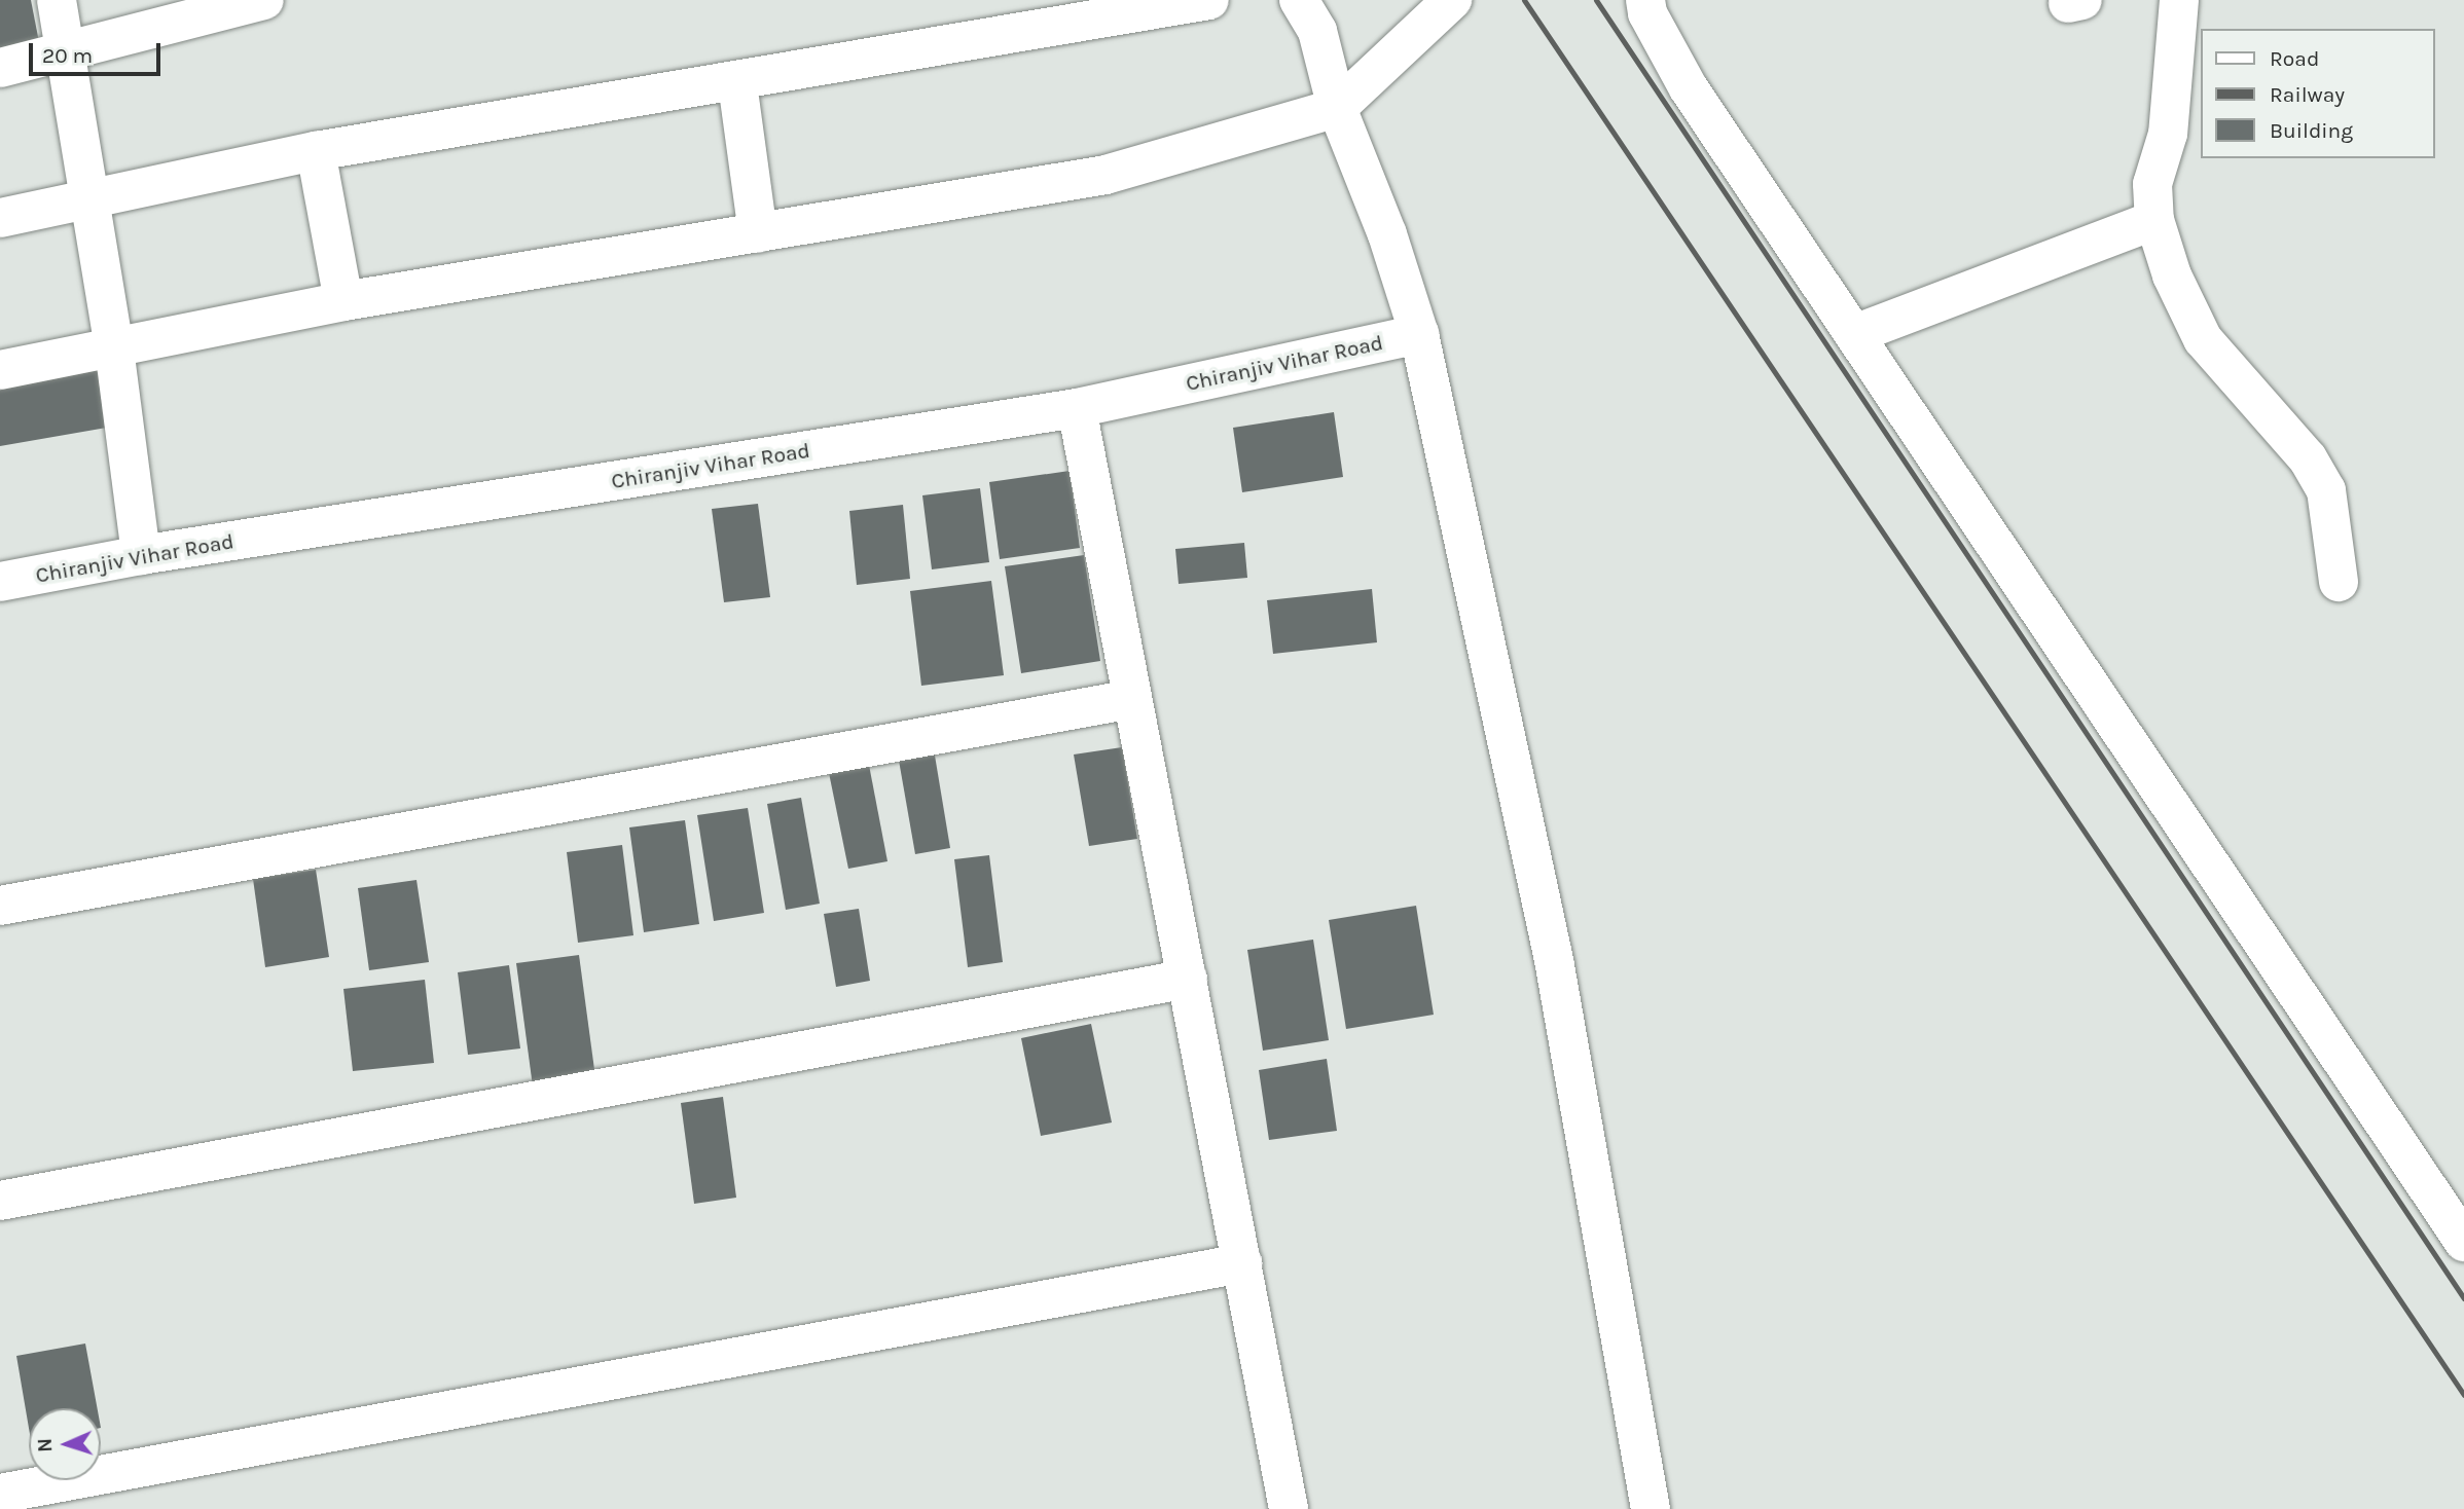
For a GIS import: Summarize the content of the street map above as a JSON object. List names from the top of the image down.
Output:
{
  "streets": {
    "street": ["Chiranjiv Vihar Road"]
  },
  "legend": ["Road", "Railway", "Building"],
  "scale_bar": "20 m",
  "north": "left"
}
